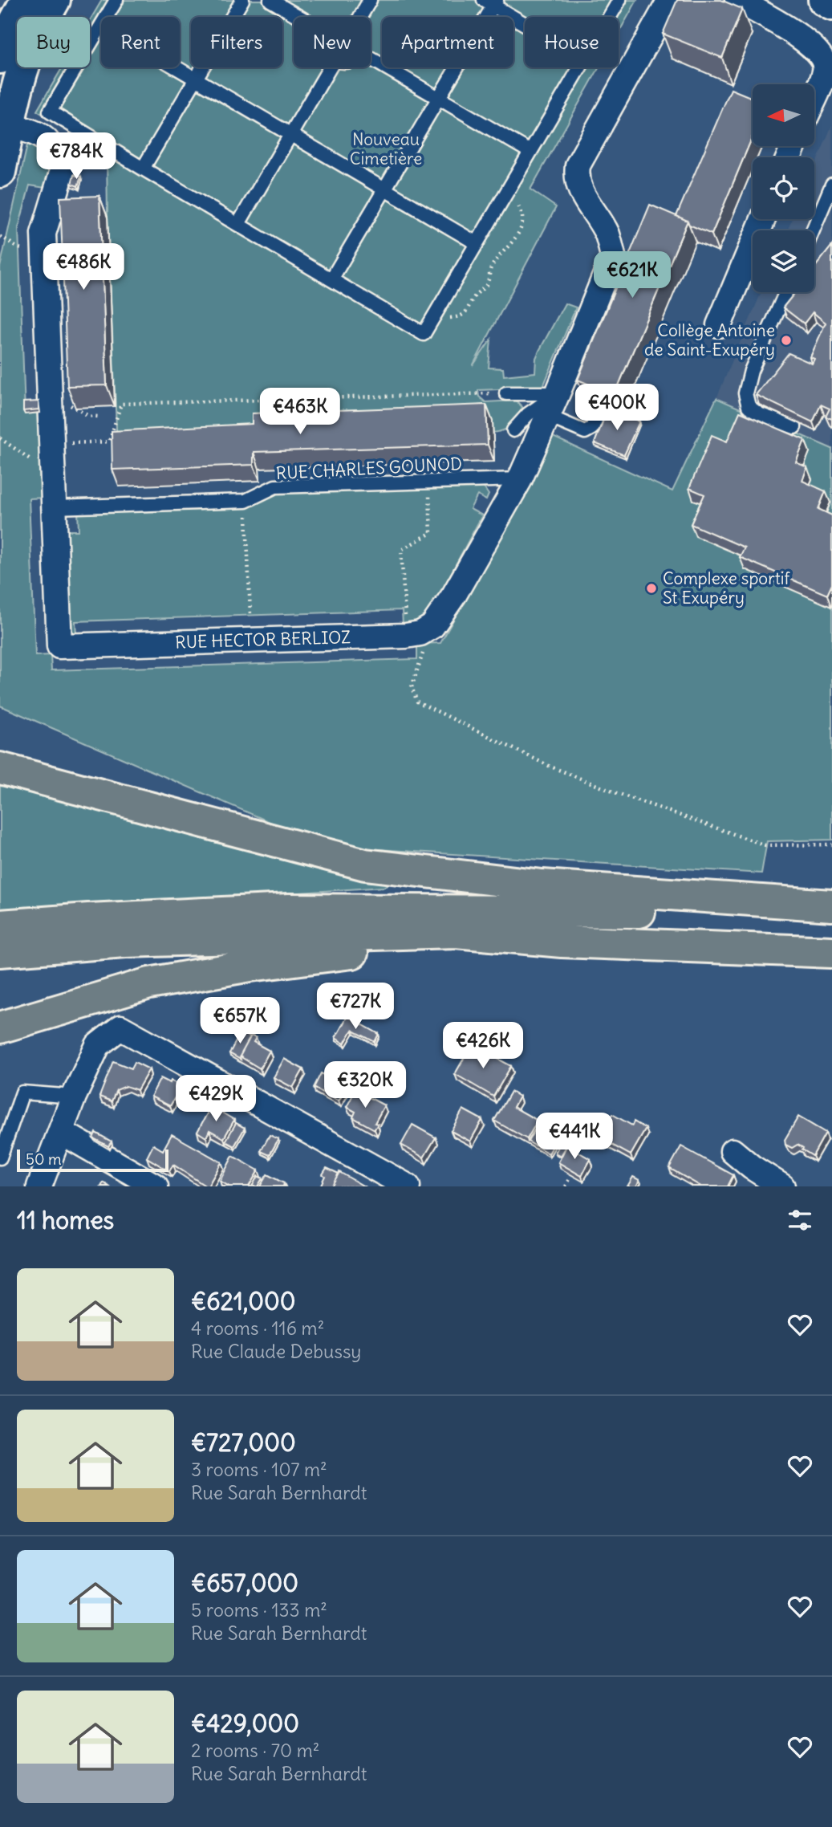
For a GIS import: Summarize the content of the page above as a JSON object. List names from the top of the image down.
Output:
{
  "streets": {
    "street": ["RUE HECTOR BERLIOZ"],
    "lane": ["RUE CHARLES GOUNOD"]
  },
  "crossings": [
    ["RUE CHARLES GOUNOD", "RUE HECTOR BERLIOZ"]
  ],
  "parks": ["Nouveau Cimetière"],
  "places": ["Collège Antoine de Saint-Exupéry", "Complexe sportif St Exupéry"],
  "scale_bar": "50 m",
  "north": "left",
  "page": {
    "chip": [
      "Buy",
      "Rent",
      "Filters",
      "New",
      "Apartment",
      "House"
    ],
    "price": [
      "€784K",
      "€486K",
      "€621K",
      "€400K",
      "€463K",
      "€727K",
      "€657K",
      "€426K",
      "€320K",
      "€429K",
      "€441K"
    ],
    "scale": "50 m",
    "heading": "11 homes",
    "list": [
      {
        "name": "€621,000",
        "note": "4 rooms · 116 m² · Rue Claude Debussy"
      },
      {
        "name": "€727,000",
        "note": "3 rooms · 107 m² · Rue Sarah Bernhardt"
      },
      {
        "name": "€657,000",
        "note": "5 rooms · 133 m² · Rue Sarah Bernhardt"
      },
      {
        "name": "€429,000",
        "note": "2 rooms · 70 m² · Rue Sarah Bernhardt"
      }
    ]
  }
}
